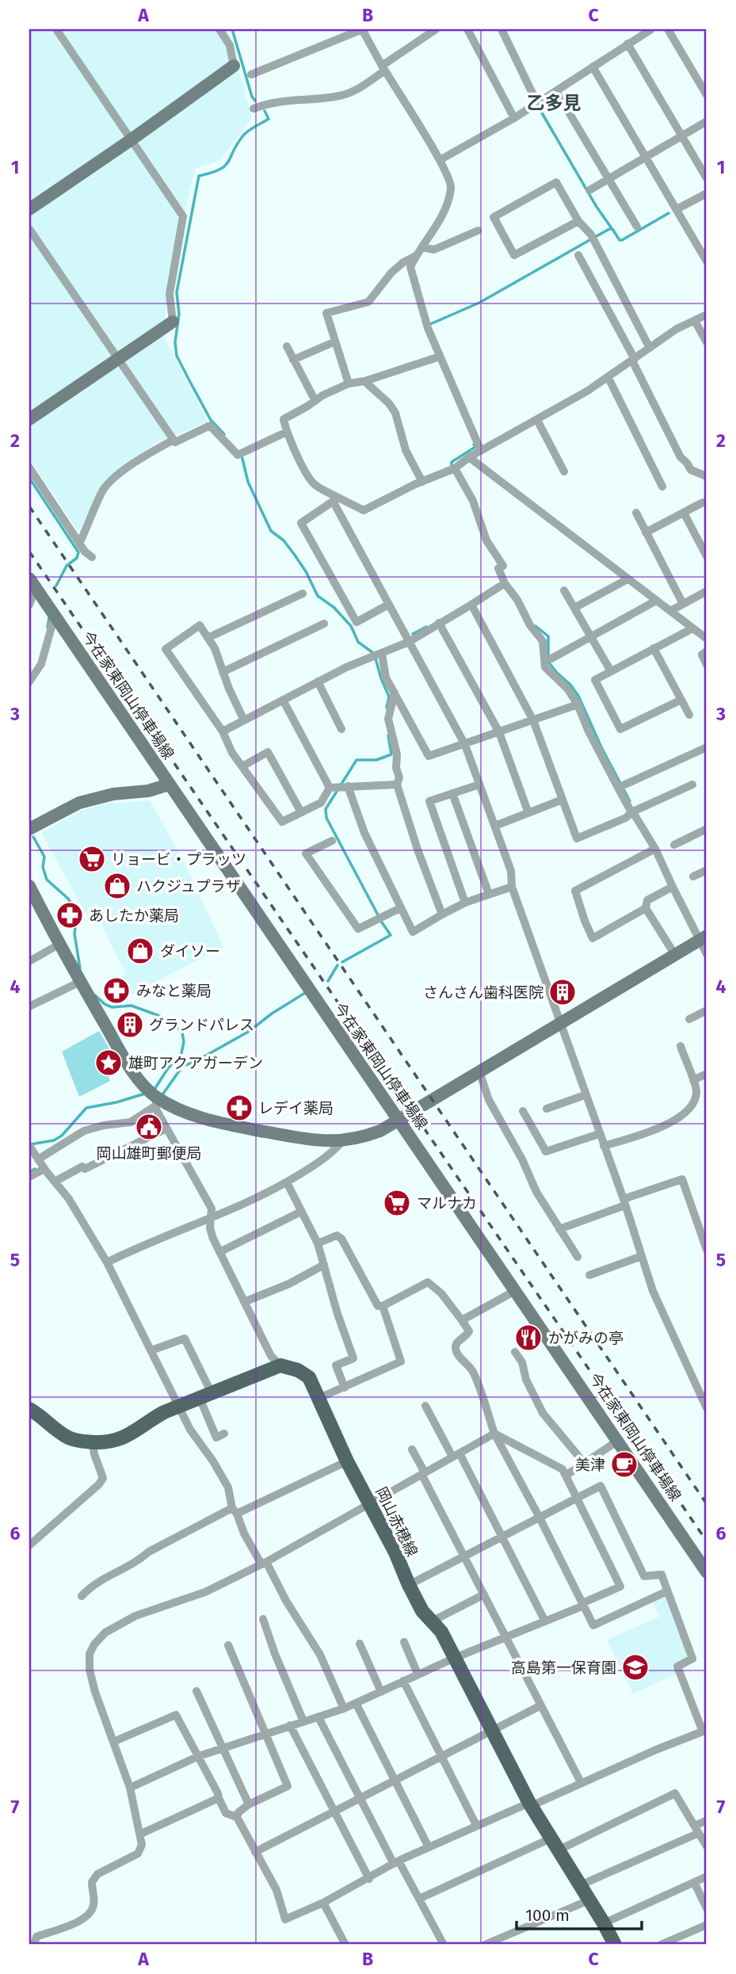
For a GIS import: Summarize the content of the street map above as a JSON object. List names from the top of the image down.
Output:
{
  "streets": {
    "main road": ["岡山赤穂線"],
    "street": ["今在家東岡山停車場線"]
  },
  "districts": ["乙多見"],
  "places": {
    "supermarket": ["リョービ・プラッツ", "マルナカ"],
    "shop": ["ハクジュプラザ", "ダイソー"],
    "pharmacy": ["あしたか薬局", "みなと薬局", "レデイ薬局"],
    "building": ["さんさん歯科医院", "グランドパレス"],
    "place": ["雄町アクアガーデン"],
    "public building": ["岡山雄町郵便局"],
    "restaurant": ["かがみの亭"],
    "cafe": ["美津"],
    "school or university": ["高島第一保育園"]
  },
  "scale_bar": "100 m",
  "grid": {
    "columns": ["A", "B", "C"],
    "rows": [
      "1",
      "2",
      "3",
      "4",
      "5",
      "6",
      "7"
    ]
  }
}
